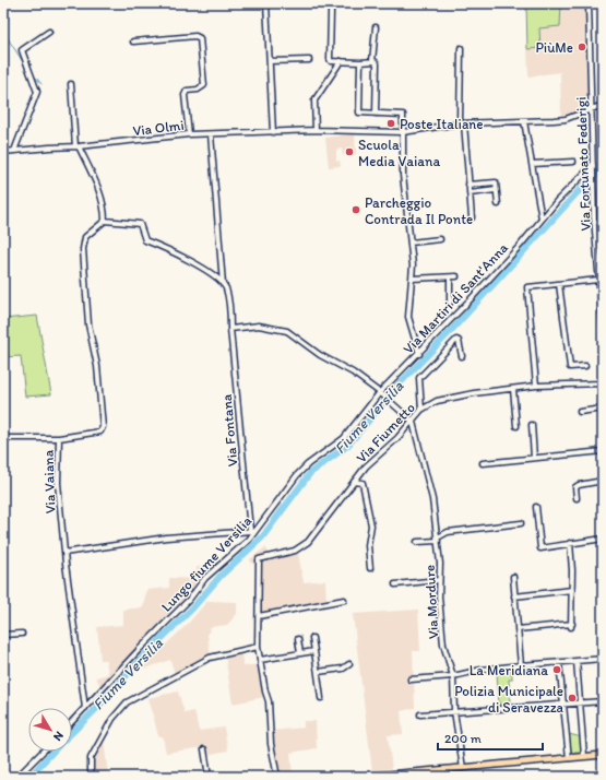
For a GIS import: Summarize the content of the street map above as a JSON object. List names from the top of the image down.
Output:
{
  "streets": {
    "street": [
      "Via Olmi",
      "Via Fortunato Federigi",
      "Via Martiri di Sant'Anna",
      "Via Fontana",
      "Via Fiumetto",
      "Via Vaiana",
      "Lungo fiume Versilia",
      "Via Mordure"
    ]
  },
  "crossings": [
    ["Via Olmi", "Via Fortunato Federigi"],
    ["Via Fortunato Federigi", "Via Martiri di Sant'Anna"],
    ["Via Martiri di Sant'Anna", "Lungo fiume Versilia"],
    ["Via Fiumetto", "Via Mordure"],
    ["Via Vaiana", "Lungo fiume Versilia"]
  ],
  "water": ["Fiume Versilia"],
  "places": [
    "PiùMe",
    "Poste Italiane",
    "Scuola Media Vaiana",
    "Parcheggio Contrada Il Ponte",
    "La Meridiana",
    "Polizia Municipale di Seravezza"
  ],
  "scale_bar": "200 m",
  "north": "bottom right"
}
